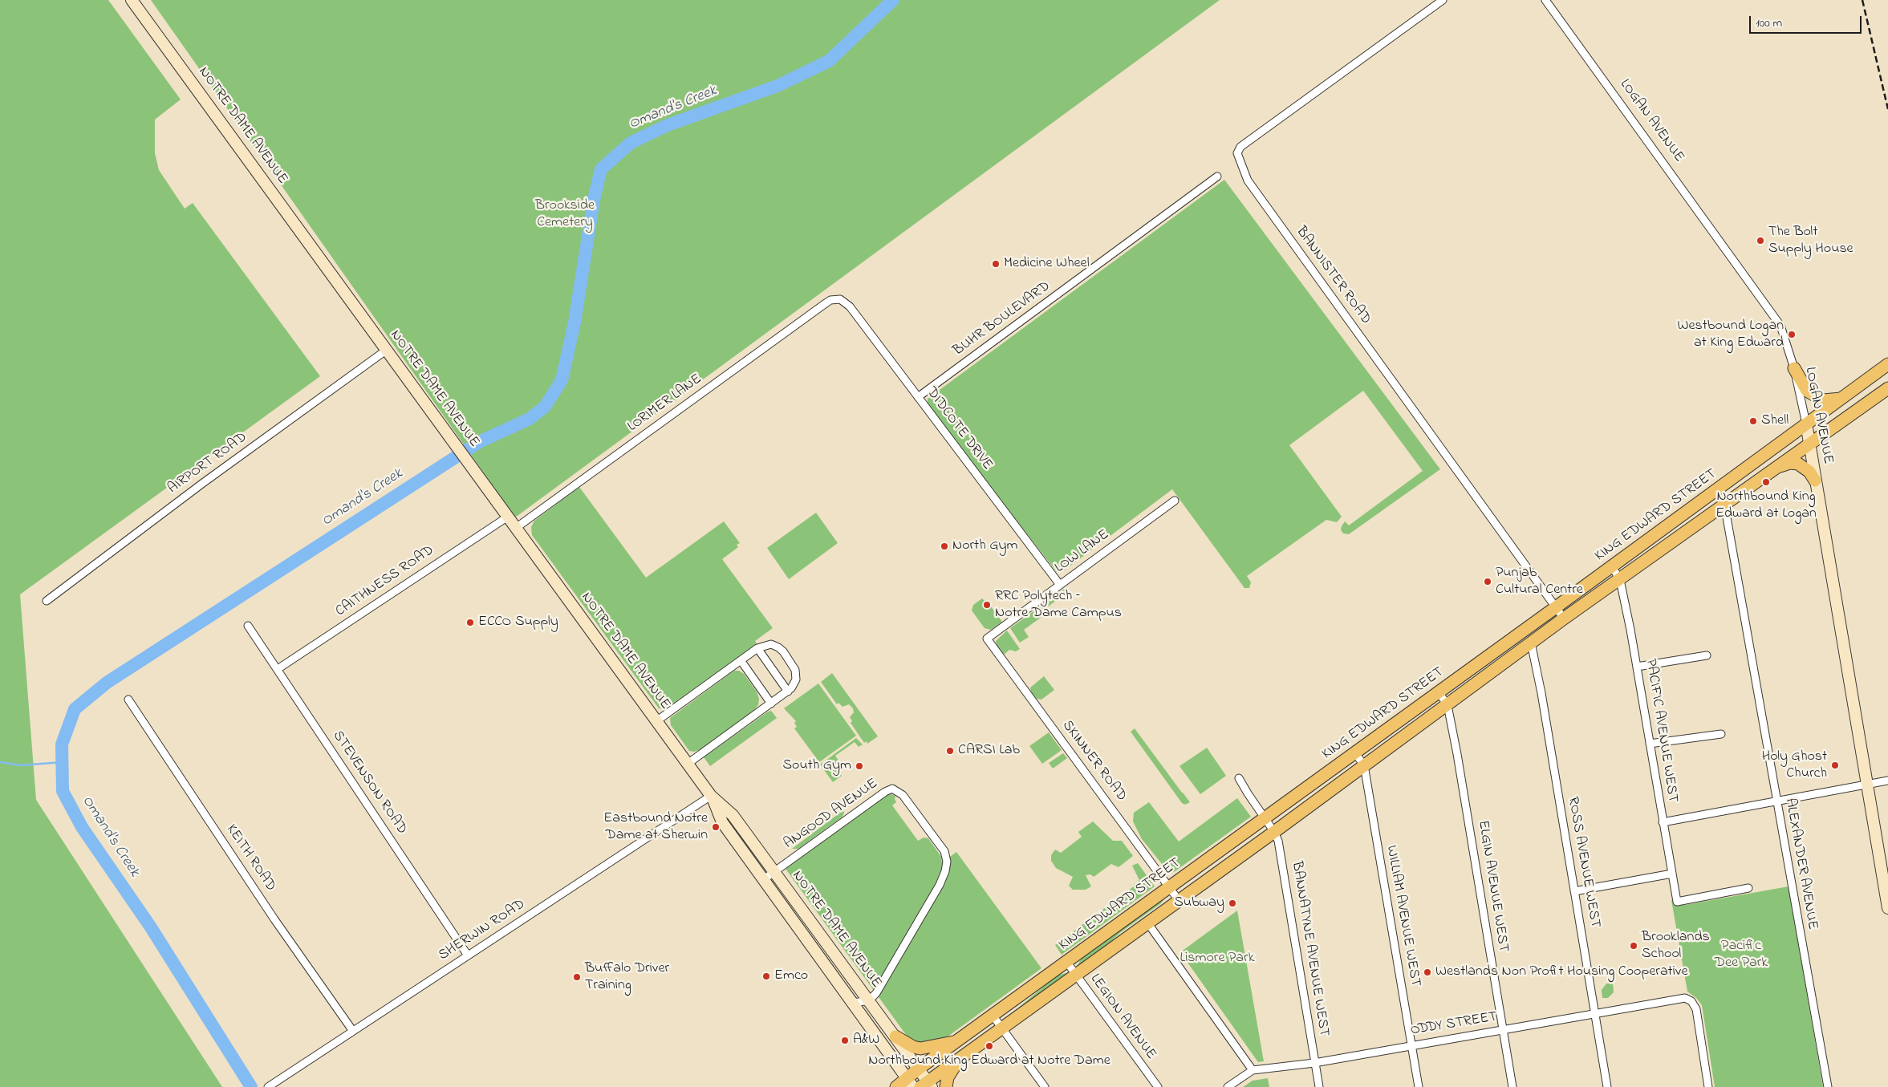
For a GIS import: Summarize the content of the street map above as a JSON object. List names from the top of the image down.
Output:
{
  "streets": {
    "main road": ["KING EDWARD STREET"],
    "street": [
      "LOGAN AVENUE",
      "NOTRE DAME AVENUE",
      "BANNISTER ROAD",
      "BUHR BOULEVARD",
      "LORIMER LANE",
      "DIDCOTE DRIVE",
      "AIRPORT ROAD",
      "LOW LANE",
      "CAITHNESS ROAD",
      "PACIFIC AVENUE WEST",
      "SKINNER ROAD",
      "STEVENSON ROAD",
      "ANGOOD AVENUE",
      "KEITH ROAD",
      "ROSS AVENUE WEST",
      "ALEXANDER AVENUE",
      "ELGIN AVENUE WEST",
      "WILLIAM AVENUE WEST",
      "SHERWIN ROAD",
      "BANNATYNE AVENUE WEST",
      "LEGION AVENUE",
      "ODDY STREET"
    ]
  },
  "crossings": [
    ["LOGAN AVENUE", "KING EDWARD STREET"],
    ["NOTRE DAME AVENUE", "LORIMER LANE"],
    ["NOTRE DAME AVENUE", "AIRPORT ROAD"],
    ["NOTRE DAME AVENUE", "KING EDWARD STREET"],
    ["NOTRE DAME AVENUE", "CAITHNESS ROAD"],
    ["NOTRE DAME AVENUE", "ANGOOD AVENUE"],
    ["NOTRE DAME AVENUE", "SHERWIN ROAD"],
    ["BANNISTER ROAD", "KING EDWARD STREET"],
    ["BUHR BOULEVARD", "DIDCOTE DRIVE"],
    ["LORIMER LANE", "DIDCOTE DRIVE"],
    ["DIDCOTE DRIVE", "LOW LANE"],
    ["KING EDWARD STREET", "PACIFIC AVENUE WEST"],
    ["KING EDWARD STREET", "SKINNER ROAD"],
    ["KING EDWARD STREET", "ELGIN AVENUE WEST"],
    ["KING EDWARD STREET", "WILLIAM AVENUE WEST"],
    ["KING EDWARD STREET", "BANNATYNE AVENUE WEST"],
    ["KING EDWARD STREET", "LEGION AVENUE"],
    ["LOW LANE", "SKINNER ROAD"],
    ["CAITHNESS ROAD", "STEVENSON ROAD"],
    ["STEVENSON ROAD", "SHERWIN ROAD"],
    ["KEITH ROAD", "SHERWIN ROAD"],
    ["ROSS AVENUE WEST", "ODDY STREET"],
    ["ELGIN AVENUE WEST", "ODDY STREET"],
    ["WILLIAM AVENUE WEST", "ODDY STREET"],
    ["BANNATYNE AVENUE WEST", "ODDY STREET"]
  ],
  "water": ["Omand's Creek"],
  "parks": ["Brookside Cemetery", "Pacific Dee Park", "Lismore Park"],
  "places": [
    "The Bolt Supply House",
    "Medicine Wheel",
    "Westbound Logan at King Edward",
    "Shell",
    "Northbound King Edward at Logan",
    "North Gym",
    "Punjab Cultural Centre",
    "RRC Polytech – Notre Dame Campus",
    "ECCO Supply",
    "CARSI Lab",
    "Holy Ghost Church",
    "South Gym",
    "Eastbound Notre Dame at Sherwin",
    "Subway",
    "Brooklands School",
    "Westlands Non Profit Housing Cooperative",
    "Emco",
    "Buffalo Driver Training",
    "A&W",
    "Northbound King Edward at Notre Dame"
  ],
  "scale_bar": "100 m"
}
